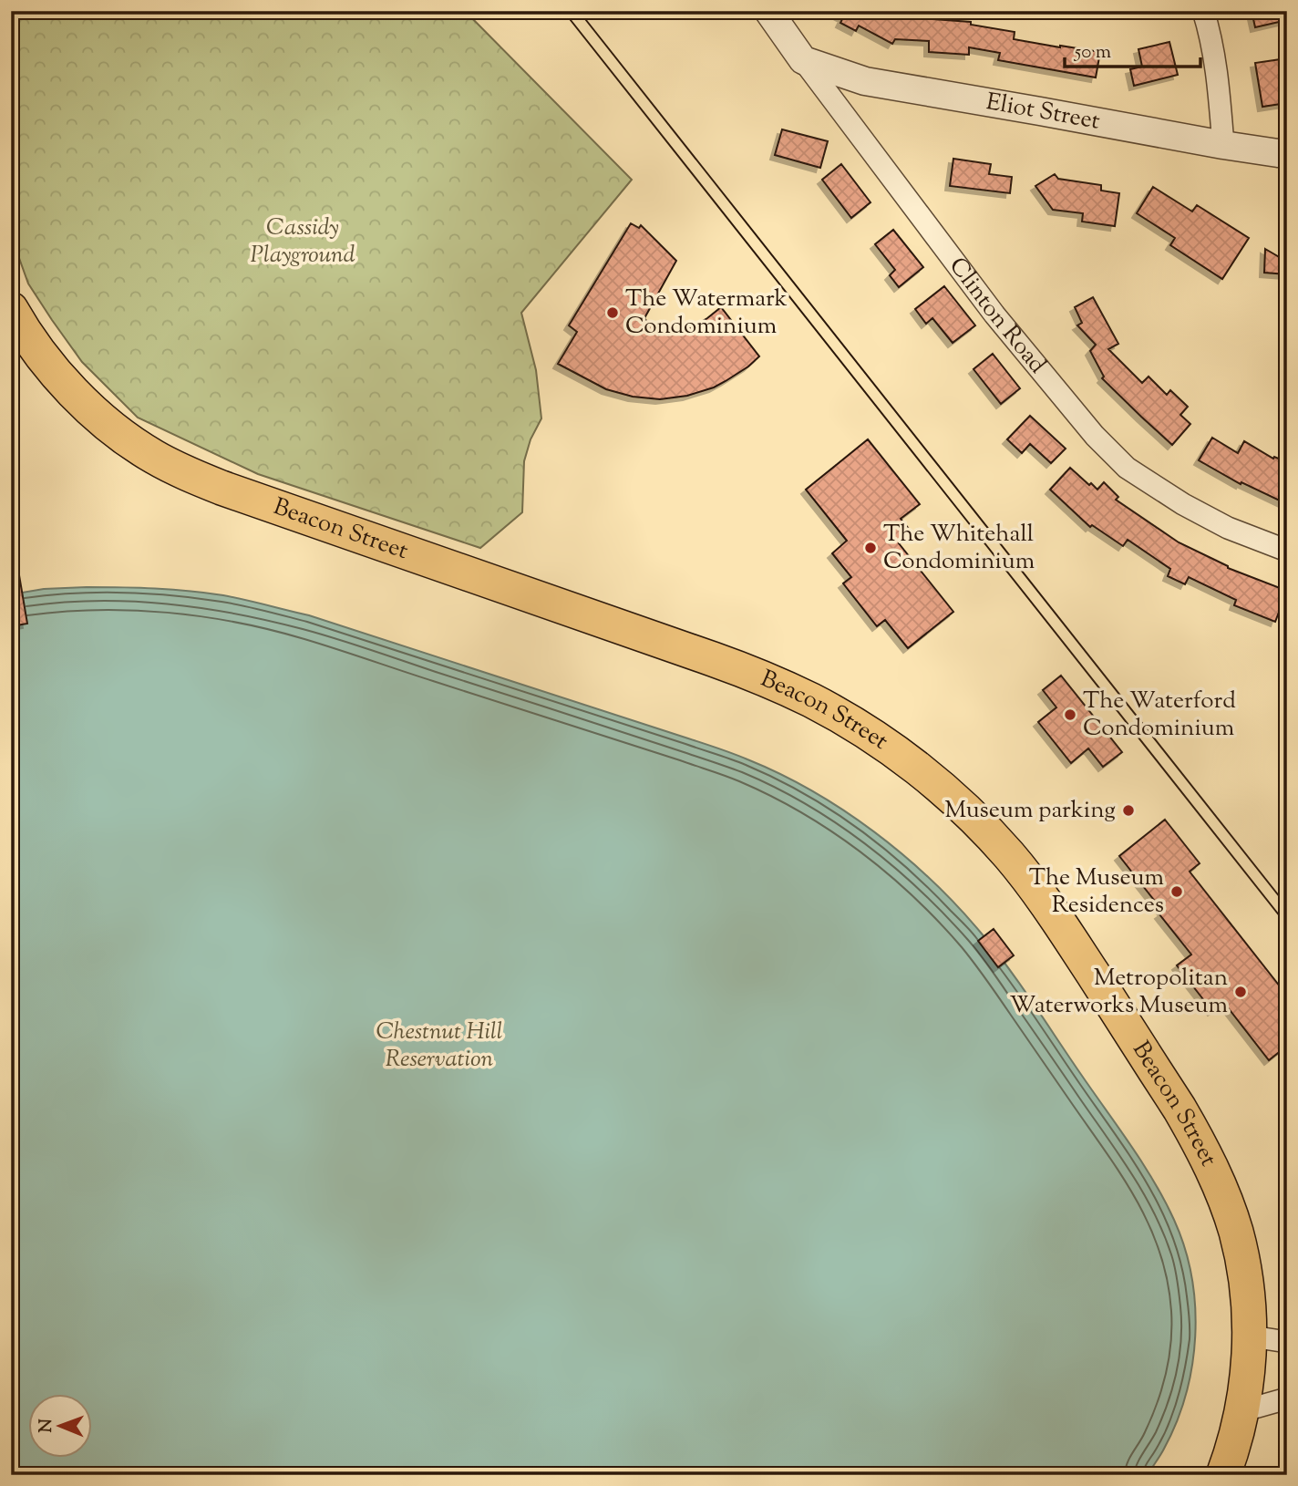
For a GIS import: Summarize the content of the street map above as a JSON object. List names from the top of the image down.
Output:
{
  "streets": {
    "main road": ["Beacon Street"],
    "street": ["Eliot Street", "Clinton Road"]
  },
  "crossings": [
    ["Eliot Street", "Clinton Road"]
  ],
  "parks": ["Cassidy Playground", "Chestnut Hill Reservation"],
  "places": [
    "The Watermark Condominium",
    "The Whitehall Condominium",
    "The Waterford Condominium",
    "Museum parking",
    "The Museum Residences",
    "Metropolitan Waterworks Museum"
  ],
  "scale_bar": "50 m",
  "north": "left"
}
